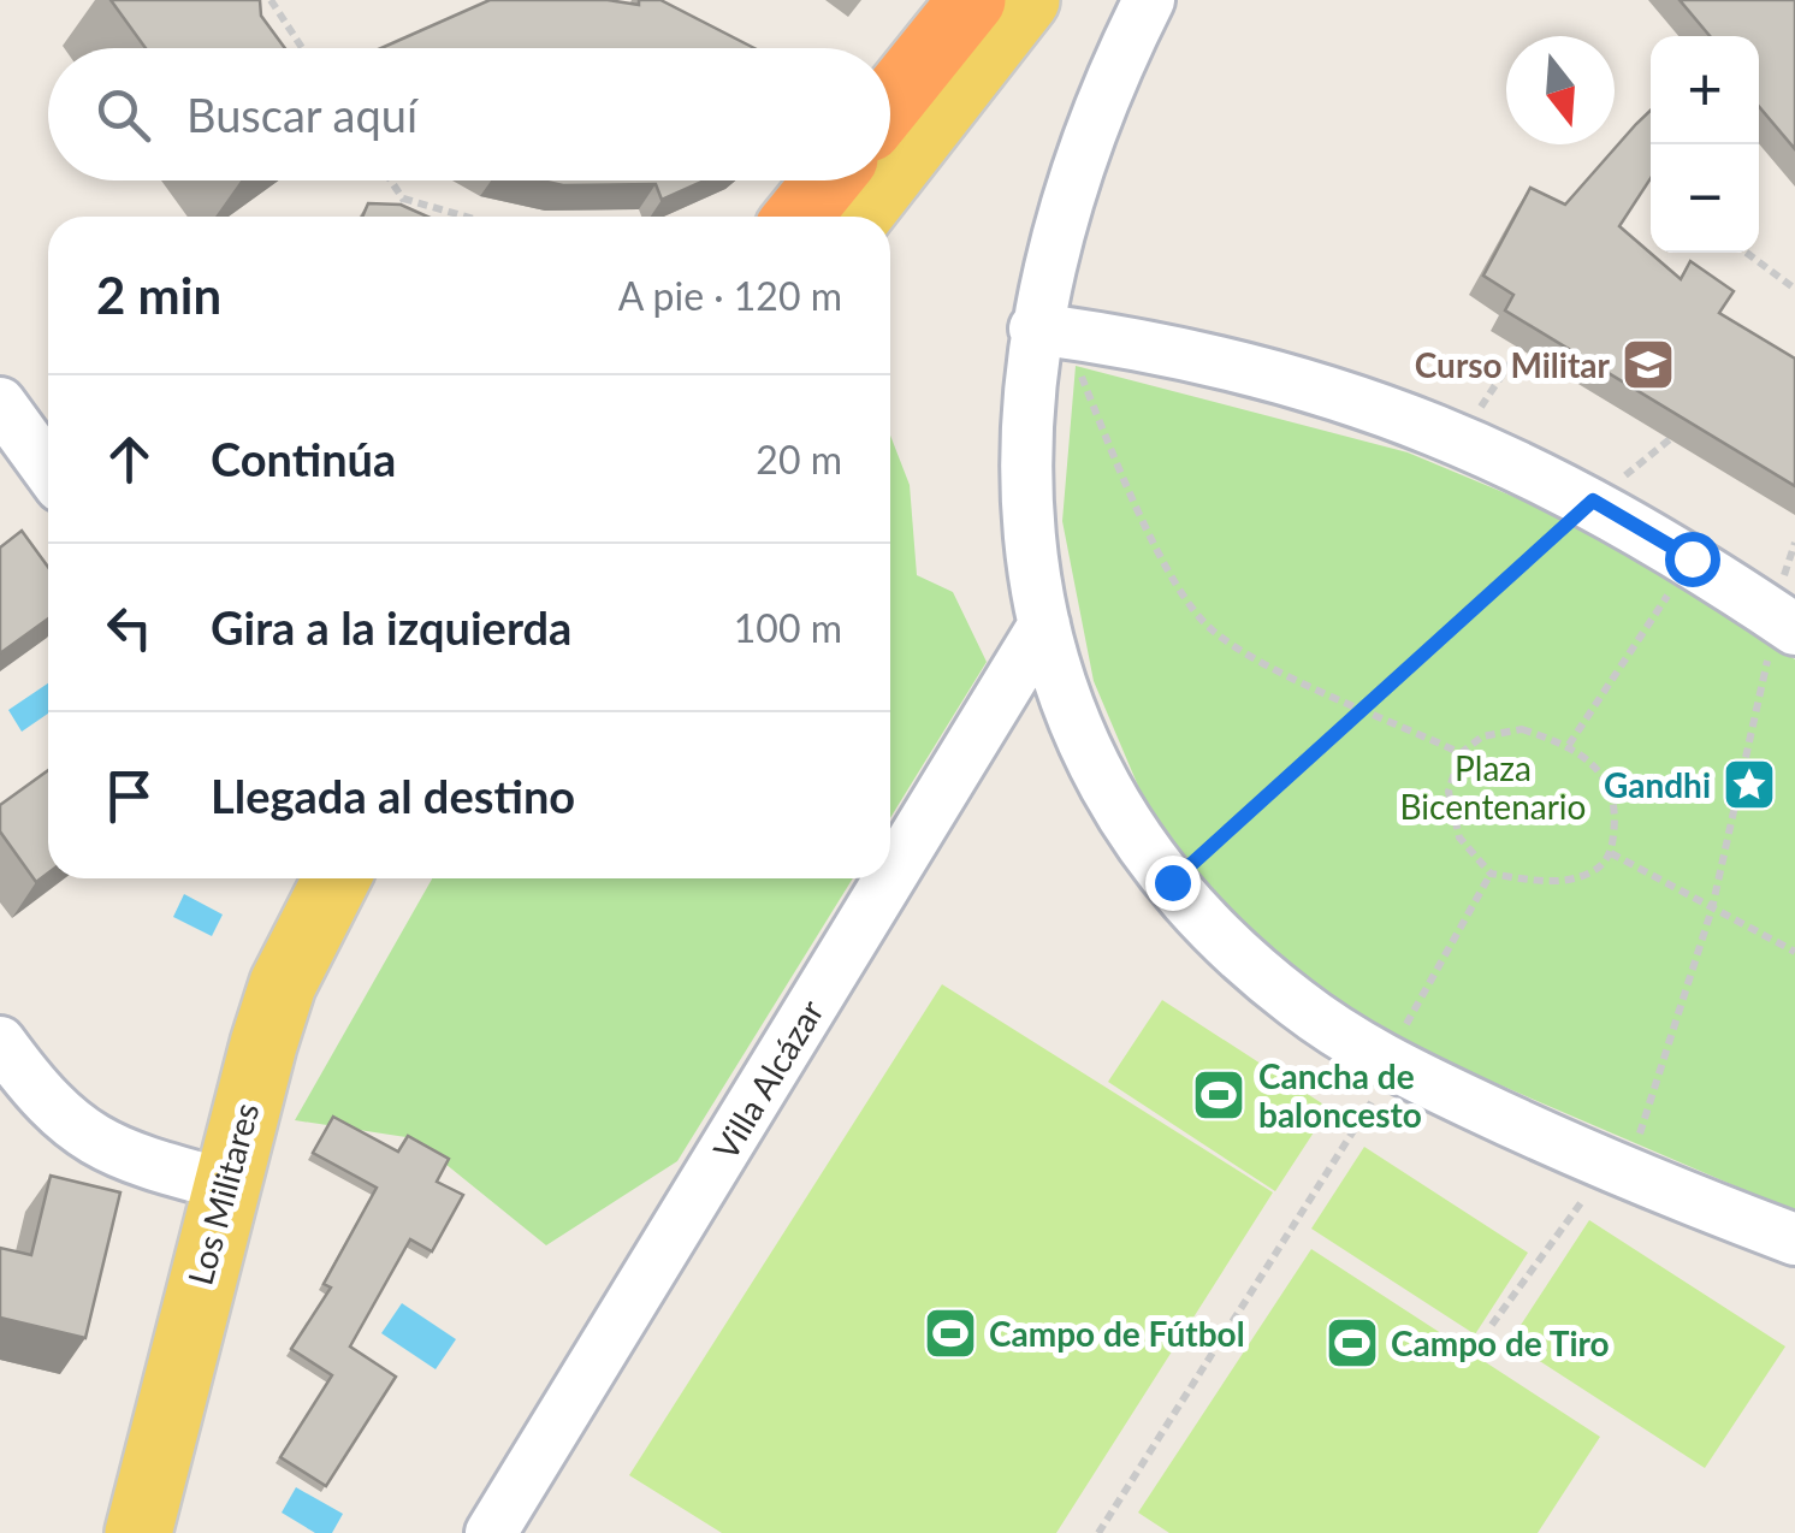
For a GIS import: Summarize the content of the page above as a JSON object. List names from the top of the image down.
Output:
{
  "streets": {
    "main road": ["Los Militares"],
    "street": ["Villa Alcázar"]
  },
  "parks": ["Plaza Bicentenario"],
  "places": {
    "school or university": ["Curso Militar"],
    "place": ["Gandhi"],
    "sports": ["Cancha de baloncesto", "Campo de Fútbol", "Campo de Tiro"]
  },
  "north": "bottom",
  "page": {
    "map_buttons": ["+", "−"],
    "search": "Buscar aquí",
    "heading": ["2 min", "A pie · 120 m"],
    "list": [
      ["Continúa", "20 m"],
      ["Gira a la izquierda", "100 m"],
      "Llegada al destino"
    ]
  }
}
